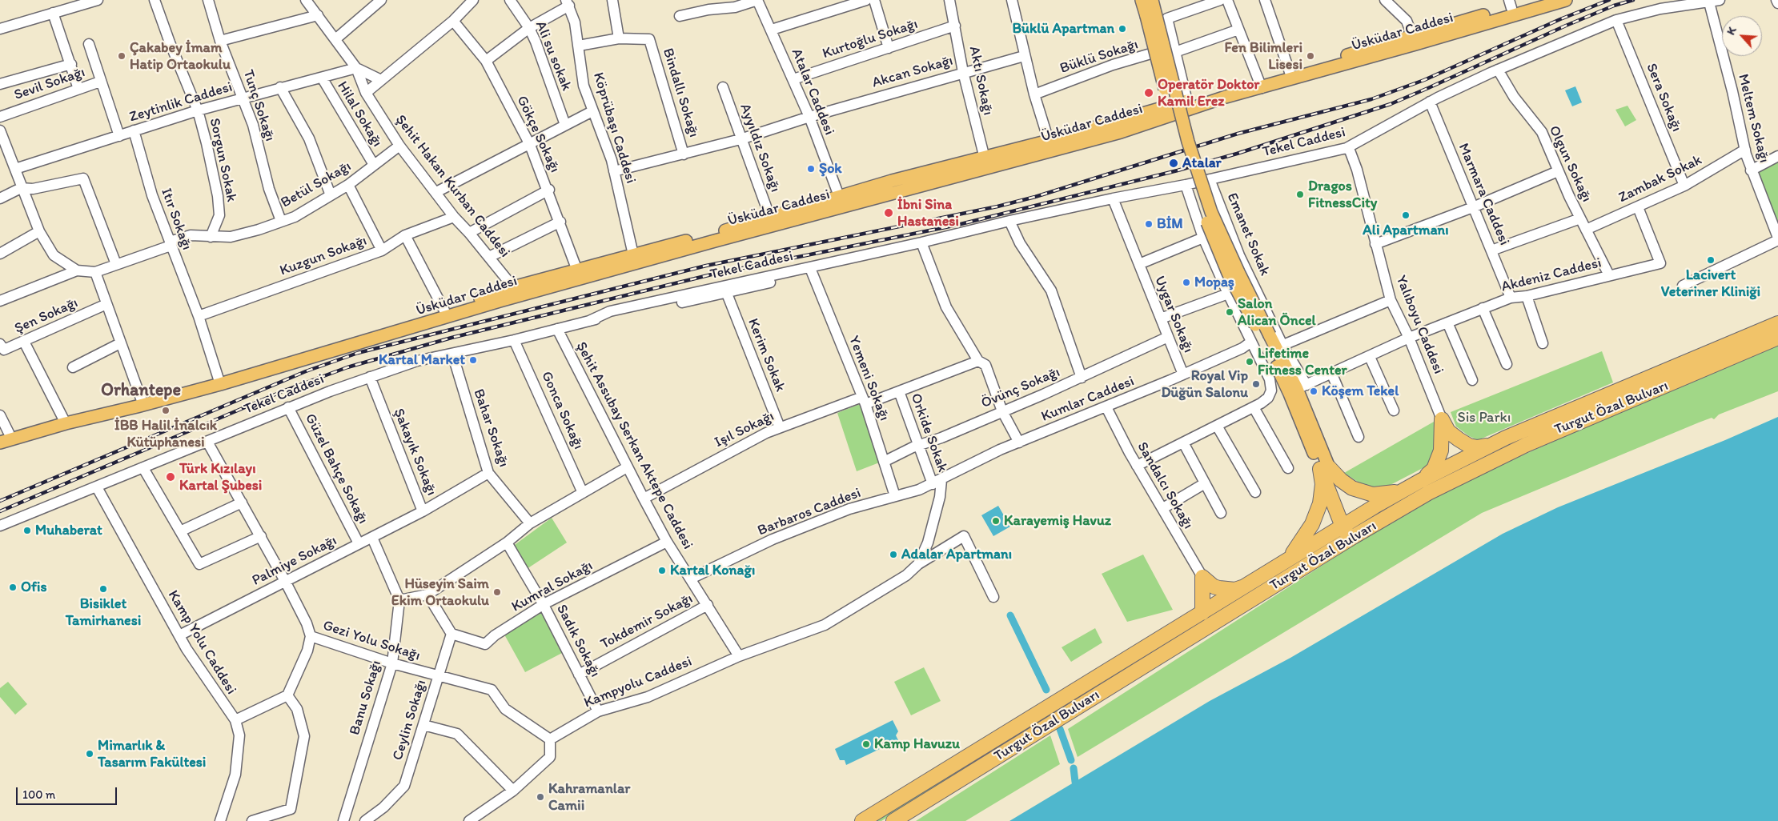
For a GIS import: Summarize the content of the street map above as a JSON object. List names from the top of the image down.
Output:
{
  "streets": {
    "highway": ["Turgut Özal Bulvarı"],
    "main road": ["Üsküdar Caddesi"],
    "street": [
      "Kurtoğlu Sokağı",
      "Ali su sokak",
      "Büklü Sokağı",
      "Akcan Sokağı",
      "Aktı Sokağı",
      "Sevil Sokağı",
      "Atalar Caddesi",
      "Bindallı Sokağı",
      "Sera Sokağı",
      "Zeytinlik Caddesi",
      "Tunç Sokağı",
      "Hilal Sokağı",
      "Meltem Sokağı",
      "Köprübaşı Caddesi",
      "Gökçe Sokağı",
      "Tekel Caddesi",
      "Ayyıldız Sokağı",
      "Sorgun Sokak",
      "Olgun Sokağı",
      "Zambak Sokak",
      "Betül Sokağı",
      "Şehit Hakan Kurban Caddesi",
      "Marmara Caddesi",
      "Itır Sokağı",
      "Emanet Sokak",
      "Kuzgun Sokağı",
      "Akdeniz Caddesi",
      "Uygar Sokağı",
      "Şen Sokağı",
      "Yalıboyu Caddesi",
      "Kerim Sokak",
      "Yemeni Sokağı",
      "Övünç Sokağı",
      "Kumlar Caddesi",
      "Gonca Sokağı",
      "Bahar Sokağı",
      "Işıl Sokağı",
      "Orkide Sokak",
      "Şehit Assubay Serkan Aktepe Caddesi",
      "Şakayık Sokağı",
      "Güzel Bahçe Sokağı",
      "Sandalcı Sokağı",
      "Barbaros Caddesi",
      "Palmiye Sokağı",
      "Kumral Sokağı",
      "Tokdemir Sokağı",
      "Gezi Yolu Sokağı",
      "Sadık Sokağı",
      "Kamp Yolu Caddesi",
      "Kampyolu Caddesi",
      "Banu Sokağı",
      "Ceylin Sokağı"
    ]
  },
  "crossings": [
    ["Üsküdar Caddesi", "Aktı Sokağı"],
    ["Üsküdar Caddesi", "Atalar Caddesi"],
    ["Üsküdar Caddesi", "Köprübaşı Caddesi"],
    ["Üsküdar Caddesi", "Gökçe Sokağı"],
    ["Üsküdar Caddesi", "Ayyıldız Sokağı"],
    ["Üsküdar Caddesi", "Şehit Hakan Kurban Caddesi"],
    ["Kurtoğlu Sokağı", "Aktı Sokağı"],
    ["Kurtoğlu Sokağı", "Atalar Caddesi"],
    ["Akcan Sokağı", "Aktı Sokağı"],
    ["Akcan Sokağı", "Atalar Caddesi"],
    ["Akcan Sokağı", "Bindallı Sokağı"],
    ["Akcan Sokağı", "Köprübaşı Caddesi"],
    ["Akcan Sokağı", "Ayyıldız Sokağı"],
    ["Sevil Sokağı", "Zeytinlik Caddesi"],
    ["Bindallı Sokağı", "Köprübaşı Caddesi"],
    ["Sera Sokağı", "Tekel Caddesi"],
    ["Sera Sokağı", "Zambak Sokak"],
    ["Zeytinlik Caddesi", "Tunç Sokağı"],
    ["Zeytinlik Caddesi", "Hilal Sokağı"],
    ["Zeytinlik Caddesi", "Sorgun Sokak"],
    ["Zeytinlik Caddesi", "Şehit Hakan Kurban Caddesi"],
    ["Zeytinlik Caddesi", "Itır Sokağı"],
    ["Tunç Sokağı", "Betül Sokağı"],
    ["Hilal Sokağı", "Betül Sokağı"],
    ["Meltem Sokağı", "Tekel Caddesi"],
    ["Meltem Sokağı", "Zambak Sokak"],
    ["Tekel Caddesi", "Olgun Sokağı"],
    ["Tekel Caddesi", "Marmara Caddesi"],
    ["Tekel Caddesi", "Emanet Sokak"],
    ["Tekel Caddesi", "Uygar Sokağı"],
    ["Tekel Caddesi", "Yalıboyu Caddesi"],
    ["Tekel Caddesi", "Kerim Sokak"],
    ["Tekel Caddesi", "Yemeni Sokağı"],
    ["Tekel Caddesi", "Gonca Sokağı"],
    ["Tekel Caddesi", "Bahar Sokağı"],
    ["Tekel Caddesi", "Şehit Assubay Serkan Aktepe Caddesi"],
    ["Tekel Caddesi", "Şakayık Sokağı"],
    ["Tekel Caddesi", "Güzel Bahçe Sokağı"],
    ["Tekel Caddesi", "Gezi Yolu Sokağı"],
    ["Tekel Caddesi", "Kamp Yolu Caddesi"],
    ["Sorgun Sokak", "Betül Sokağı"],
    ["Olgun Sokağı", "Zambak Sokak"],
    ["Olgun Sokağı", "Akdeniz Caddesi"],
    ["Zambak Sokak", "Akdeniz Caddesi"],
    ["Betül Sokağı", "Şehit Hakan Kurban Caddesi"],
    ["Betül Sokağı", "Itır Sokağı"],
    ["Şehit Hakan Kurban Caddesi", "Kuzgun Sokağı"],
    ["Marmara Caddesi", "Akdeniz Caddesi"],
    ["Itır Sokağı", "Kuzgun Sokağı"],
    ["Akdeniz Caddesi", "Yalıboyu Caddesi"],
    ["Uygar Sokağı", "Övünç Sokağı"],
    ["Uygar Sokağı", "Kumlar Caddesi"],
    ["Kerim Sokak", "Işıl Sokağı"],
    ["Yemeni Sokağı", "Övünç Sokağı"],
    ["Yemeni Sokağı", "Işıl Sokağı"],
    ["Yemeni Sokağı", "Barbaros Caddesi"],
    ["Övünç Sokağı", "Orkide Sokak"],
    ["Kumlar Caddesi", "Orkide Sokak"],
    ["Kumlar Caddesi", "Sandalcı Sokağı"],
    ["Kumlar Caddesi", "Barbaros Caddesi"],
    ["Bahar Sokağı", "Şakayık Sokağı"],
    ["Işıl Sokağı", "Orkide Sokak"],
    ["Işıl Sokağı", "Şehit Assubay Serkan Aktepe Caddesi"],
    ["Orkide Sokak", "Barbaros Caddesi"],
    ["Şehit Assubay Serkan Aktepe Caddesi", "Barbaros Caddesi"],
    ["Şehit Assubay Serkan Aktepe Caddesi", "Kumral Sokağı"],
    ["Şehit Assubay Serkan Aktepe Caddesi", "Tokdemir Sokağı"],
    ["Şehit Assubay Serkan Aktepe Caddesi", "Kampyolu Caddesi"],
    ["Şakayık Sokağı", "Palmiye Sokağı"],
    ["Güzel Bahçe Sokağı", "Palmiye Sokağı"],
    ["Palmiye Sokağı", "Gezi Yolu Sokağı"],
    ["Palmiye Sokağı", "Kamp Yolu Caddesi"],
    ["Kumral Sokağı", "Sadık Sokağı"],
    ["Kumral Sokağı", "Ceylin Sokağı"],
    ["Tokdemir Sokağı", "Sadık Sokağı"],
    ["Gezi Yolu Sokağı", "Kampyolu Caddesi"],
    ["Gezi Yolu Sokağı", "Banu Sokağı"],
    ["Gezi Yolu Sokağı", "Ceylin Sokağı"],
    ["Sadık Sokağı", "Kampyolu Caddesi"]
  ],
  "districts": ["Orhantepe"],
  "parks": ["Sis Parkı"],
  "places": [
    "Büklü Apartman",
    "Çakabey İmam Hatip Ortaokulu",
    "Fen Bilimleri Lisesi",
    "Operatör Doktor Kamil Erez",
    "Atalar",
    "Şok",
    "Dragos FitnessCity",
    "İbni Sina Hastanesi",
    "Ali Apartmanı",
    "BİM",
    "Lacivert Veteriner Kliniği",
    "Mopaş",
    "Salon Alican Öncel",
    "Kartal Market",
    "Lifetime Fitness Center",
    "Royal Vip Düğün Salonu",
    "Köşem Tekel",
    "İBB Halil İnalcık Kütüphanesi",
    "Türk Kızılayı Kartal Şubesi",
    "Karayemiş Havuz",
    "Muhaberat",
    "Adalar Apartmanı",
    "Kartal Konağı",
    "Ofis",
    "Bisiklet Tamirhanesi",
    "Hüseyin Saim Ekim Ortaokulu",
    "Kamp Havuzu",
    "Mimarlık & Tasarım Fakültesi",
    "Kahramanlar Camii"
  ],
  "scale_bar": "100 m",
  "north": "top left"
}
